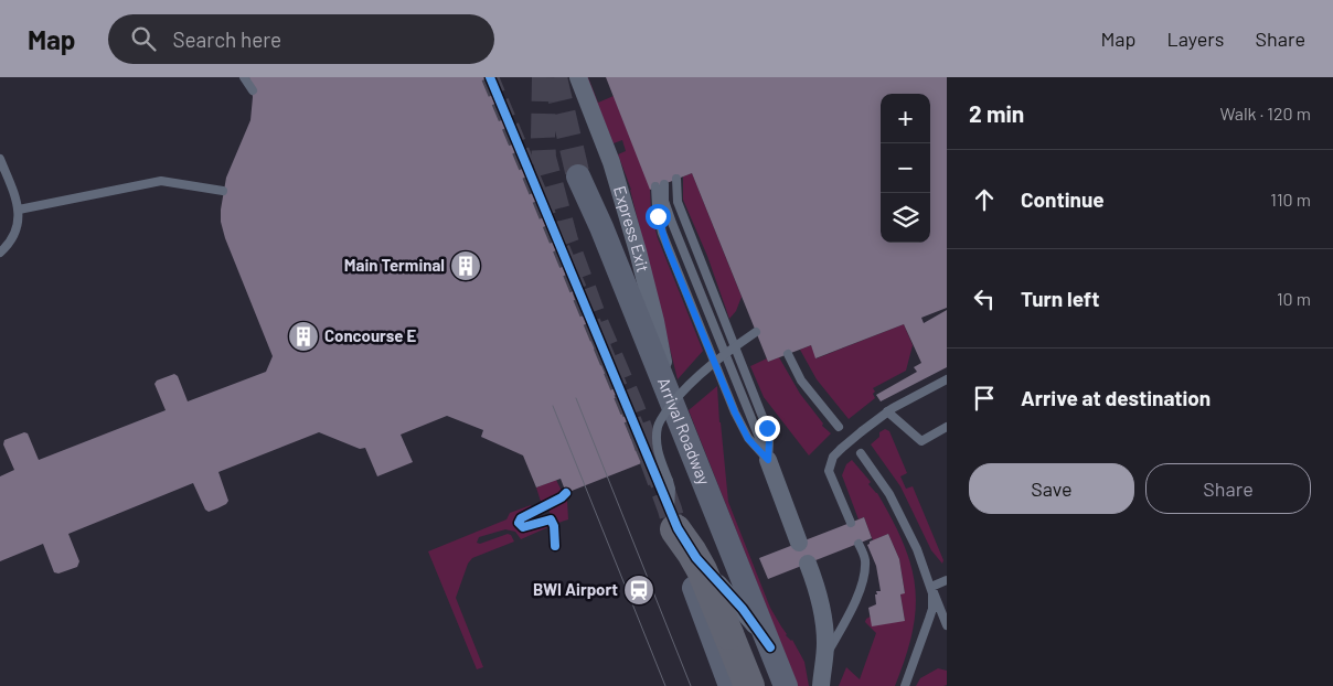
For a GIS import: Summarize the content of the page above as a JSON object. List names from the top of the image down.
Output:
{
  "streets": {
    "main road": ["Arrival Roadway"],
    "street": ["Express Exit"]
  },
  "crossings": [
    ["Express Exit", "Arrival Roadway"]
  ],
  "places": {
    "building": ["Main Terminal", "Concourse E"],
    "station": ["BWI Airport"]
  },
  "page": {
    "header": "Map",
    "search": "Search here",
    "nav": ["Map", "Layers", "Share"],
    "heading": ["2 min", "Walk · 120 m"],
    "map_buttons": ["+", "−"],
    "list": [
      ["Continue", "110 m"],
      ["Turn left", "10 m"],
      "Arrive at destination"
    ],
    "buttons": ["Save", "Share"]
  }
}
